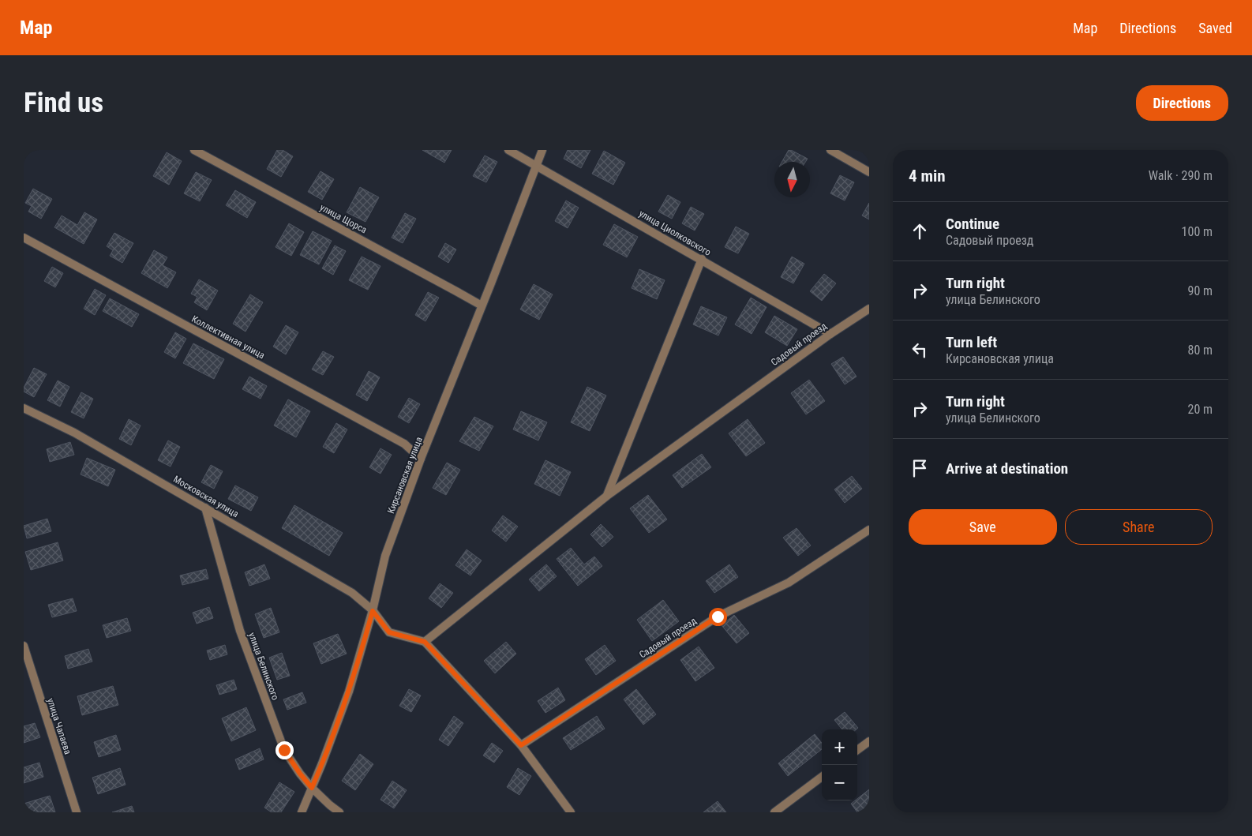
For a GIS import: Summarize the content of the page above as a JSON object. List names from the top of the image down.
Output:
{
  "streets": {
    "street": [
      "улица Щорса",
      "улица Циолковского",
      "Коллективная улица",
      "Садовый проезд",
      "Кирсановская улица",
      "Московская улица",
      "улица Белинского",
      "улица Чапаева"
    ]
  },
  "crossings": [
    ["улица Щорса", "Кирсановская улица"],
    ["улица Циолковского", "Садовый проезд"],
    ["улица Циолковского", "Кирсановская улица"],
    ["Коллективная улица", "Кирсановская улица"],
    ["Кирсановская улица", "Московская улица"],
    ["Кирсановская улица", "улица Белинского"],
    ["Московская улица", "улица Белинского"]
  ],
  "north": "bottom",
  "page": {
    "header": "Map",
    "nav": ["Map", "Directions", "Saved"],
    "buttons": [
      "Directions",
      ["Save", "Share"]
    ],
    "title": "Find us",
    "heading": ["4 min", "Walk · 290 m"],
    "list": [
      ["Continue", "Садовый проезд", "100 m"],
      ["Turn right", "улица Белинского", "90 m"],
      ["Turn left", "Кирсановская улица", "80 m"],
      ["Turn right", "улица Белинского", "20 m"],
      "Arrive at destination"
    ],
    "map_buttons": ["+", "−"]
  }
}
